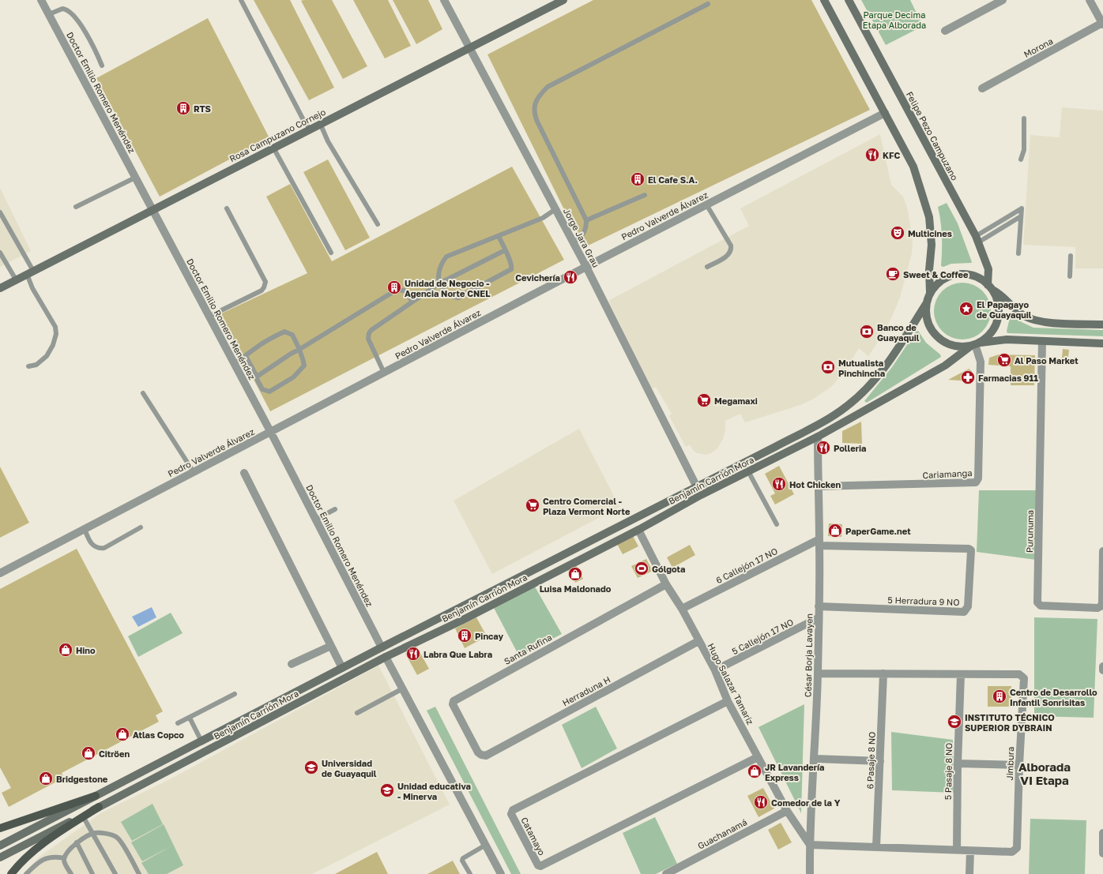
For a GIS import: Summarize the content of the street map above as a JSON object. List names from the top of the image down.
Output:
{
  "streets": {
    "main road": ["Rosa Campuzano Cornejo", "Felipe Pezo Campuzano", "Benjamín Carrión Mora"],
    "street": [
      "Morona",
      "Doctor Emilio Romero Menéndez",
      "Pedro Valverde Álvarez",
      "Jorge Jara Grau",
      "Cariamanga",
      "Purunuma",
      "6 Callejón 17 NO",
      "5 Herradura 9 NO",
      "5 Callejón 17 NO",
      "Santa Rufina",
      "César Borja Lavayen",
      "Hugo Salazar Tamariz",
      "Herraduna H",
      "6 Pasaje 8 NO",
      "Jimbura",
      "5 Pasaje 8 NO",
      "Guachanamá",
      "Catamayo"
    ]
  },
  "crossings": [
    ["Doctor Emilio Romero Menéndez", "Rosa Campuzano Cornejo"],
    ["Doctor Emilio Romero Menéndez", "Pedro Valverde Álvarez"],
    ["Doctor Emilio Romero Menéndez", "Benjamín Carrión Mora"],
    ["Rosa Campuzano Cornejo", "Jorge Jara Grau"],
    ["Felipe Pezo Campuzano", "Cariamanga"],
    ["Felipe Pezo Campuzano", "Benjamín Carrión Mora"],
    ["Pedro Valverde Álvarez", "Jorge Jara Grau"],
    ["Jorge Jara Grau", "Benjamín Carrión Mora"],
    ["Cariamanga", "Benjamín Carrión Mora"],
    ["Cariamanga", "César Borja Lavayen"],
    ["Benjamín Carrión Mora", "César Borja Lavayen"],
    ["Benjamín Carrión Mora", "Hugo Salazar Tamariz"],
    ["6 Callejón 17 NO", "5 Herradura 9 NO"],
    ["6 Callejón 17 NO", "César Borja Lavayen"],
    ["6 Callejón 17 NO", "Hugo Salazar Tamariz"],
    ["5 Herradura 9 NO", "César Borja Lavayen"],
    ["5 Callejón 17 NO", "César Borja Lavayen"],
    ["5 Callejón 17 NO", "Hugo Salazar Tamariz"],
    ["Santa Rufina", "Hugo Salazar Tamariz"],
    ["Santa Rufina", "Herraduna H"],
    ["César Borja Lavayen", "Hugo Salazar Tamariz"],
    ["César Borja Lavayen", "Jimbura"],
    ["Hugo Salazar Tamariz", "Herraduna H"],
    ["Hugo Salazar Tamariz", "Jimbura"],
    ["Hugo Salazar Tamariz", "Guachanamá"],
    ["Hugo Salazar Tamariz", "Catamayo"],
    ["6 Pasaje 8 NO", "Jimbura"],
    ["Jimbura", "5 Pasaje 8 NO"]
  ],
  "districts": ["Alborada VI Etapa"],
  "parks": ["Parque Decima Etapa Alborada"],
  "places": {
    "building": [
      "RTS",
      "El Cafe S.A.",
      "Unidad de Negocio - Agencia Norte CNEL",
      "Pincay",
      "Centro de Desarrollo Infantil Sonrisitas"
    ],
    "restaurant": [
      "KFC",
      "Cevichería",
      "Polleria",
      "Hot Chicken",
      "Labra Que Labra",
      "Comedor de la Y"
    ],
    "theatre": ["Multicines"],
    "cafe": ["Sweet & Coffee"],
    "place": ["El Papagayo de Guayaquil"],
    "bank": ["Banco de Guayaquil", "Mutualista Pinchincha"],
    "supermarket": ["Al Paso Market", "Megamaxi", "Centro Comercial - Plaza Vermont Norte"],
    "pharmacy": ["Farmacias 911"],
    "shop": [
      "PaperGame.net",
      "Luisa Maldonado",
      "Hino",
      "Atlas Copco",
      "Citröen",
      "JR Lavandería Express",
      "Bridgestone"
    ],
    "sports": ["Gólgota"],
    "school or university": ["INSTITUTO TÉCNICO SUPERIOR DYBRAIN", "Universidad de Guayaquil", "Unidad educativa - Minerva"]
  }
}
